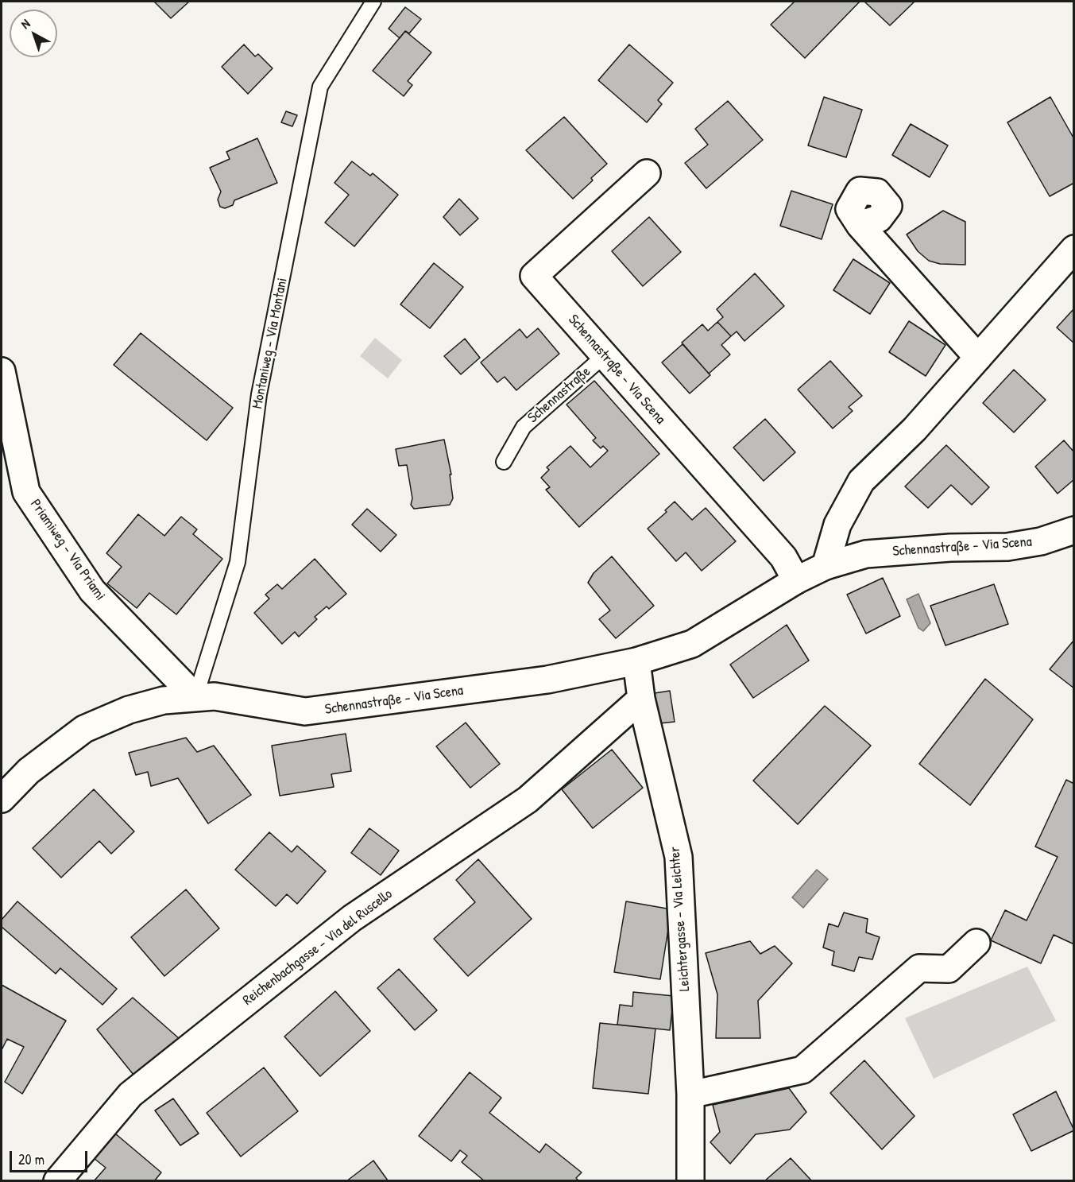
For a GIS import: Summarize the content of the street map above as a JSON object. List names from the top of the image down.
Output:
{
  "streets": {
    "street": [
      "Schennastraße - Via Scena",
      "Priamiweg - Via Priami",
      "Leichtergasse - Via Leichter",
      "Reichenbachgasse - Via del Ruscello"
    ],
    "lane": ["Montaniweg - Via Montani", "Schennastraße"]
  },
  "crossings": [
    ["Montaniweg - Via Montani", "Schennastraße - Via Scena"],
    ["Montaniweg - Via Montani", "Priamiweg - Via Priami"],
    ["Schennastraße - Via Scena", "Schennastraße"],
    ["Schennastraße - Via Scena", "Priamiweg - Via Priami"],
    ["Schennastraße - Via Scena", "Leichtergasse - Via Leichter"],
    ["Leichtergasse - Via Leichter", "Reichenbachgasse - Via del Ruscello"]
  ],
  "scale_bar": "20 m",
  "north": "top left"
}
